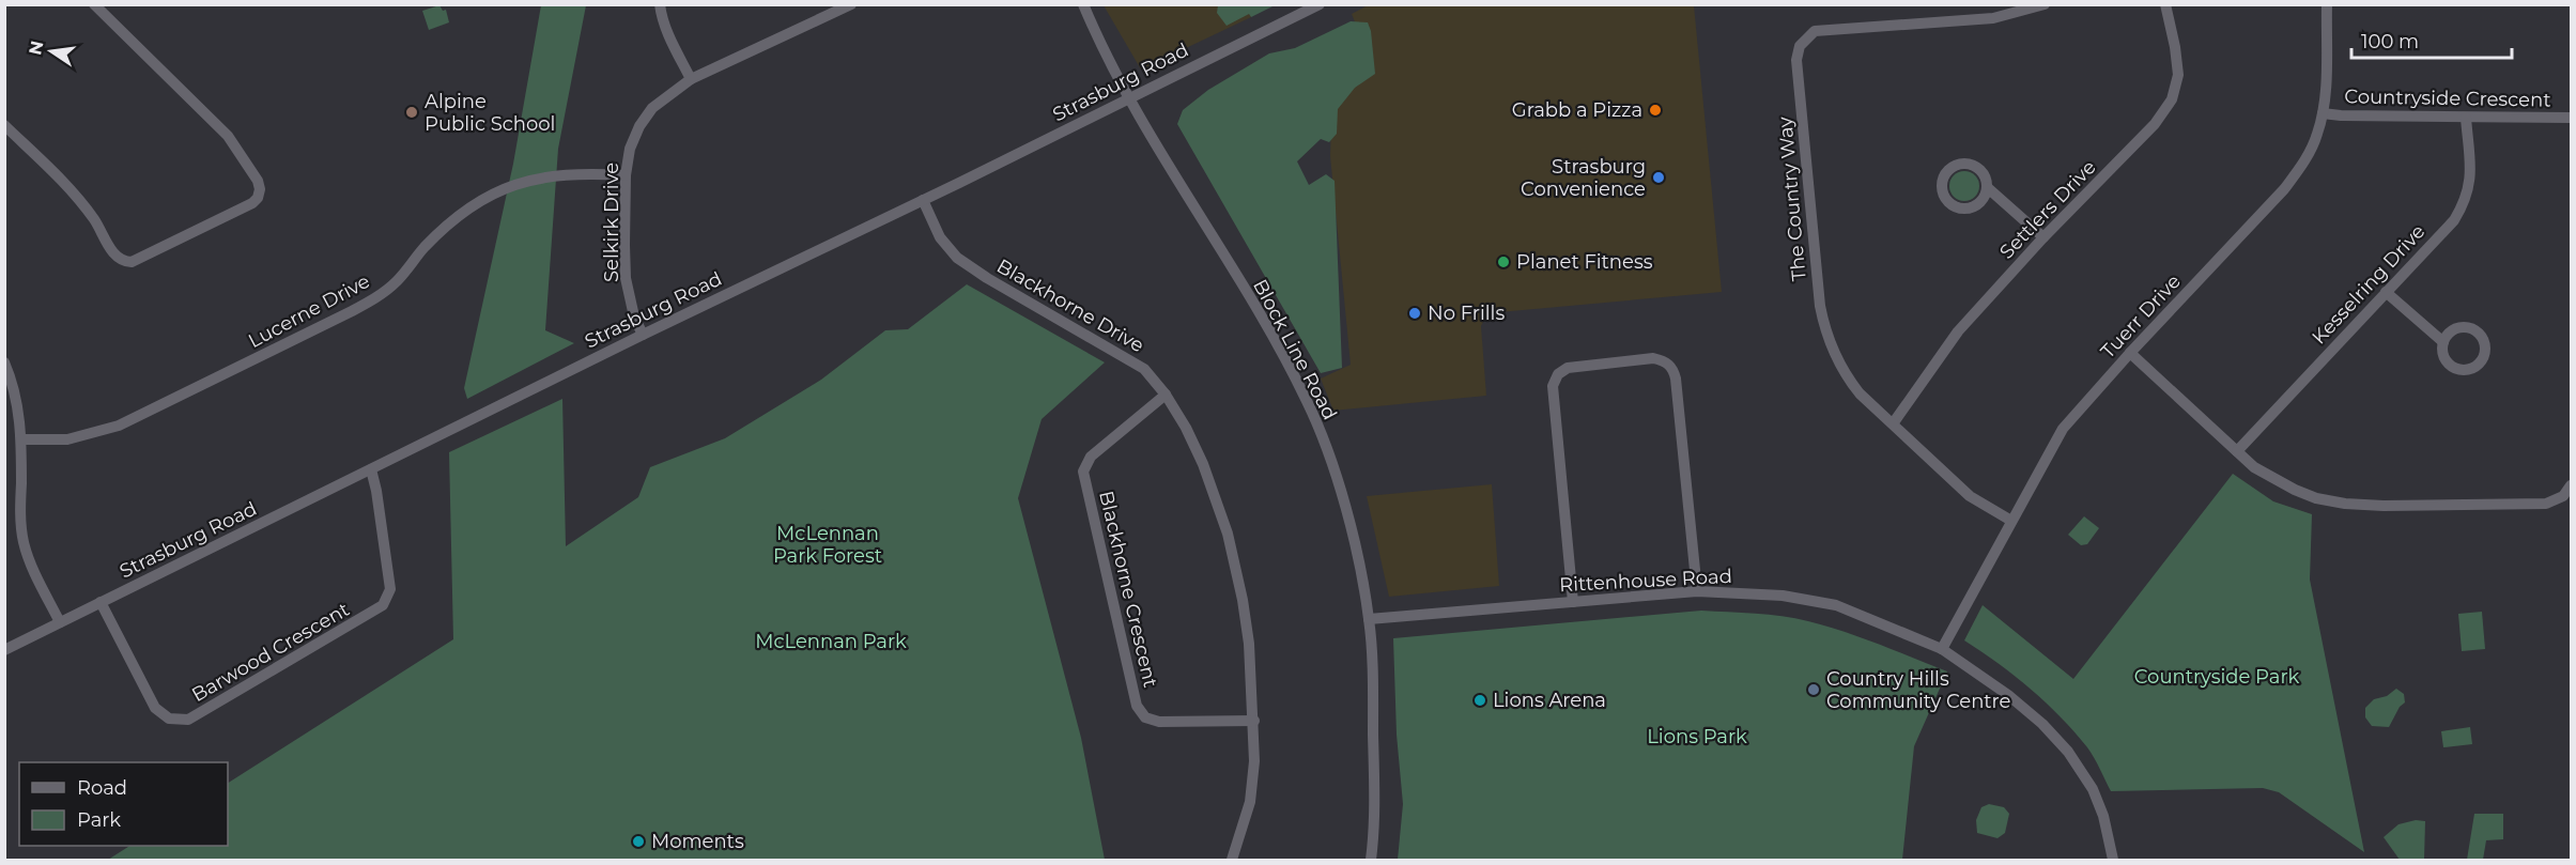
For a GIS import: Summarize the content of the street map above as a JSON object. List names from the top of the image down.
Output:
{
  "streets": {
    "street": [
      "Strasburg Road",
      "Countryside Crescent",
      "The Country Way",
      "Settlers Drive",
      "Selkirk Drive",
      "Kesselring Drive",
      "Blackhorne Drive",
      "Lucerne Drive",
      "Tuerr Drive",
      "Block Line Road",
      "Rittenhouse Road",
      "Blackhorne Crescent",
      "Barwood Crescent"
    ]
  },
  "crossings": [
    ["Strasburg Road", "Selkirk Drive"],
    ["Strasburg Road", "Blackhorne Drive"],
    ["Strasburg Road", "Block Line Road"],
    ["Strasburg Road", "Barwood Crescent"],
    ["Countryside Crescent", "Kesselring Drive"],
    ["Countryside Crescent", "Tuerr Drive"],
    ["The Country Way", "Settlers Drive"],
    ["The Country Way", "Tuerr Drive"],
    ["Selkirk Drive", "Lucerne Drive"],
    ["Blackhorne Drive", "Blackhorne Crescent"],
    ["Tuerr Drive", "Rittenhouse Road"],
    ["Block Line Road", "Rittenhouse Road"]
  ],
  "parks": [
    "McLennan Park Forest",
    "McLennan Park",
    "Countryside Park",
    "Lions Park"
  ],
  "places": [
    "Grabb a Pizza",
    "Alpine Public School",
    "Strasburg Convenience",
    "Planet Fitness",
    "No Frills",
    "Country Hills Community Centre",
    "Lions Arena",
    "Moments"
  ],
  "legend": ["Road", "Park"],
  "scale_bar": "100 m",
  "north": "left"
}
